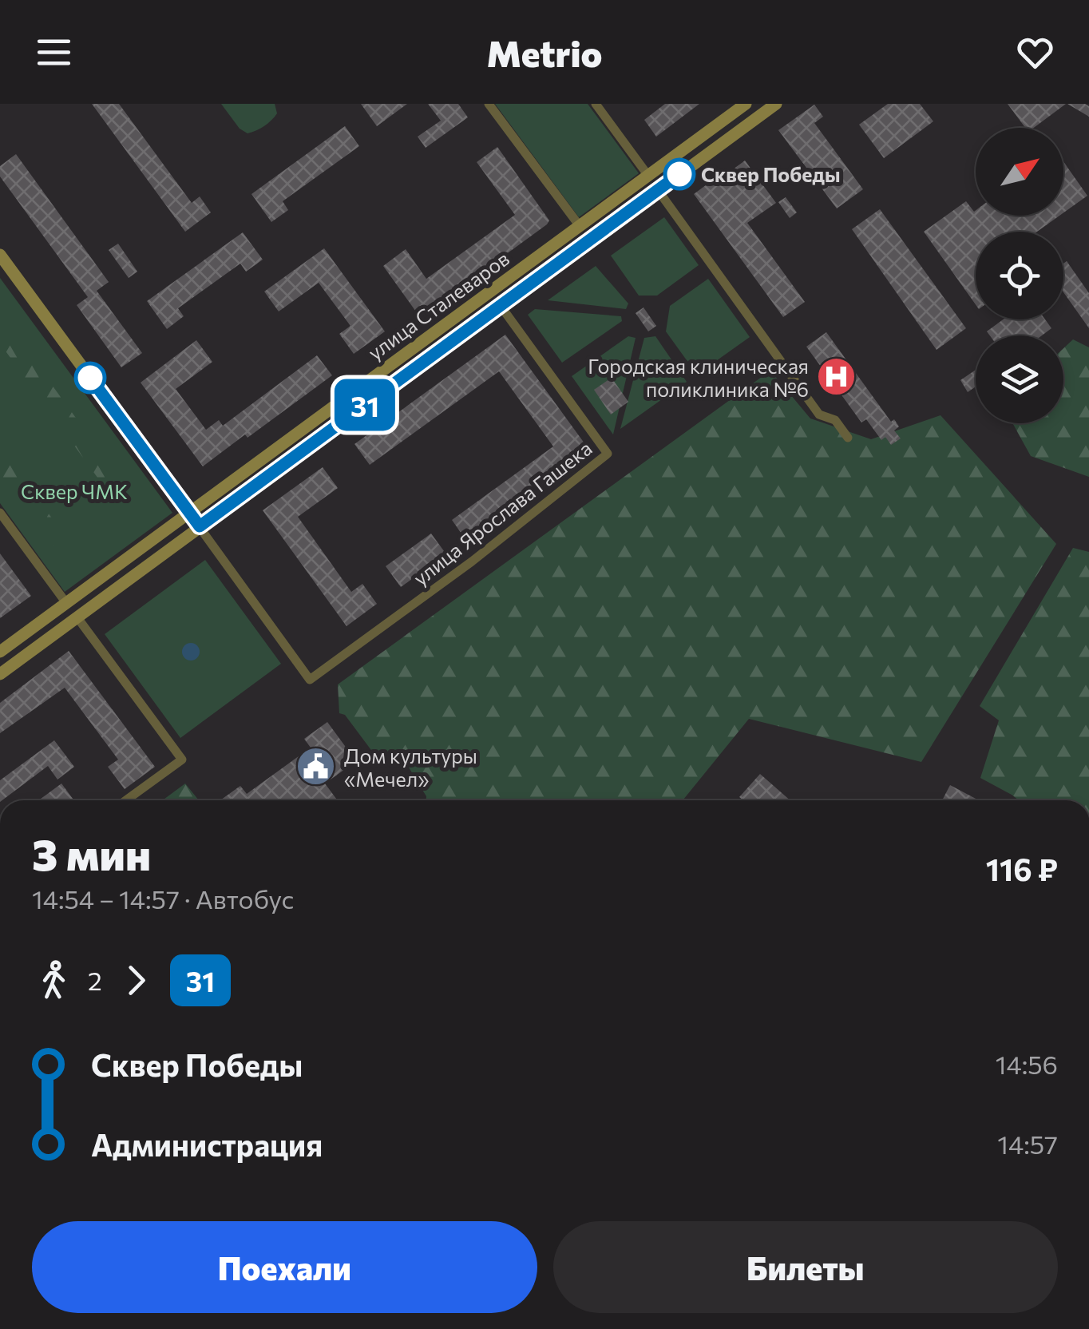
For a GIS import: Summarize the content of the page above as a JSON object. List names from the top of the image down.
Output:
{
  "streets": {
    "main road": ["улица Сталеваров"],
    "street": ["улица Ярослава Гашека"]
  },
  "crossings": [
    ["улица Сталеваров", "улица Ярослава Гашека"]
  ],
  "parks": ["Сквер ЧМК"],
  "places": {
    "other": ["Сквер Победы"],
    "hospital": ["Городская клиническая поликлиника №6"],
    "public building": ["Дом культуры «Мечел»"]
  },
  "lines": ["bus line 31"],
  "north": "top right",
  "page": {
    "header": "Metrio",
    "on_map": "31",
    "heading": ["3 мин", "14:54 – 14:57 · Автобус", "116 ₽"],
    "legs": ["2", "31"],
    "list": [
      {
        "name": "Сквер Победы",
        "value": "14:56"
      },
      {
        "name": "Администрация",
        "value": "14:57"
      }
    ],
    "buttons": ["Поехали", "Билеты"]
  }
}
